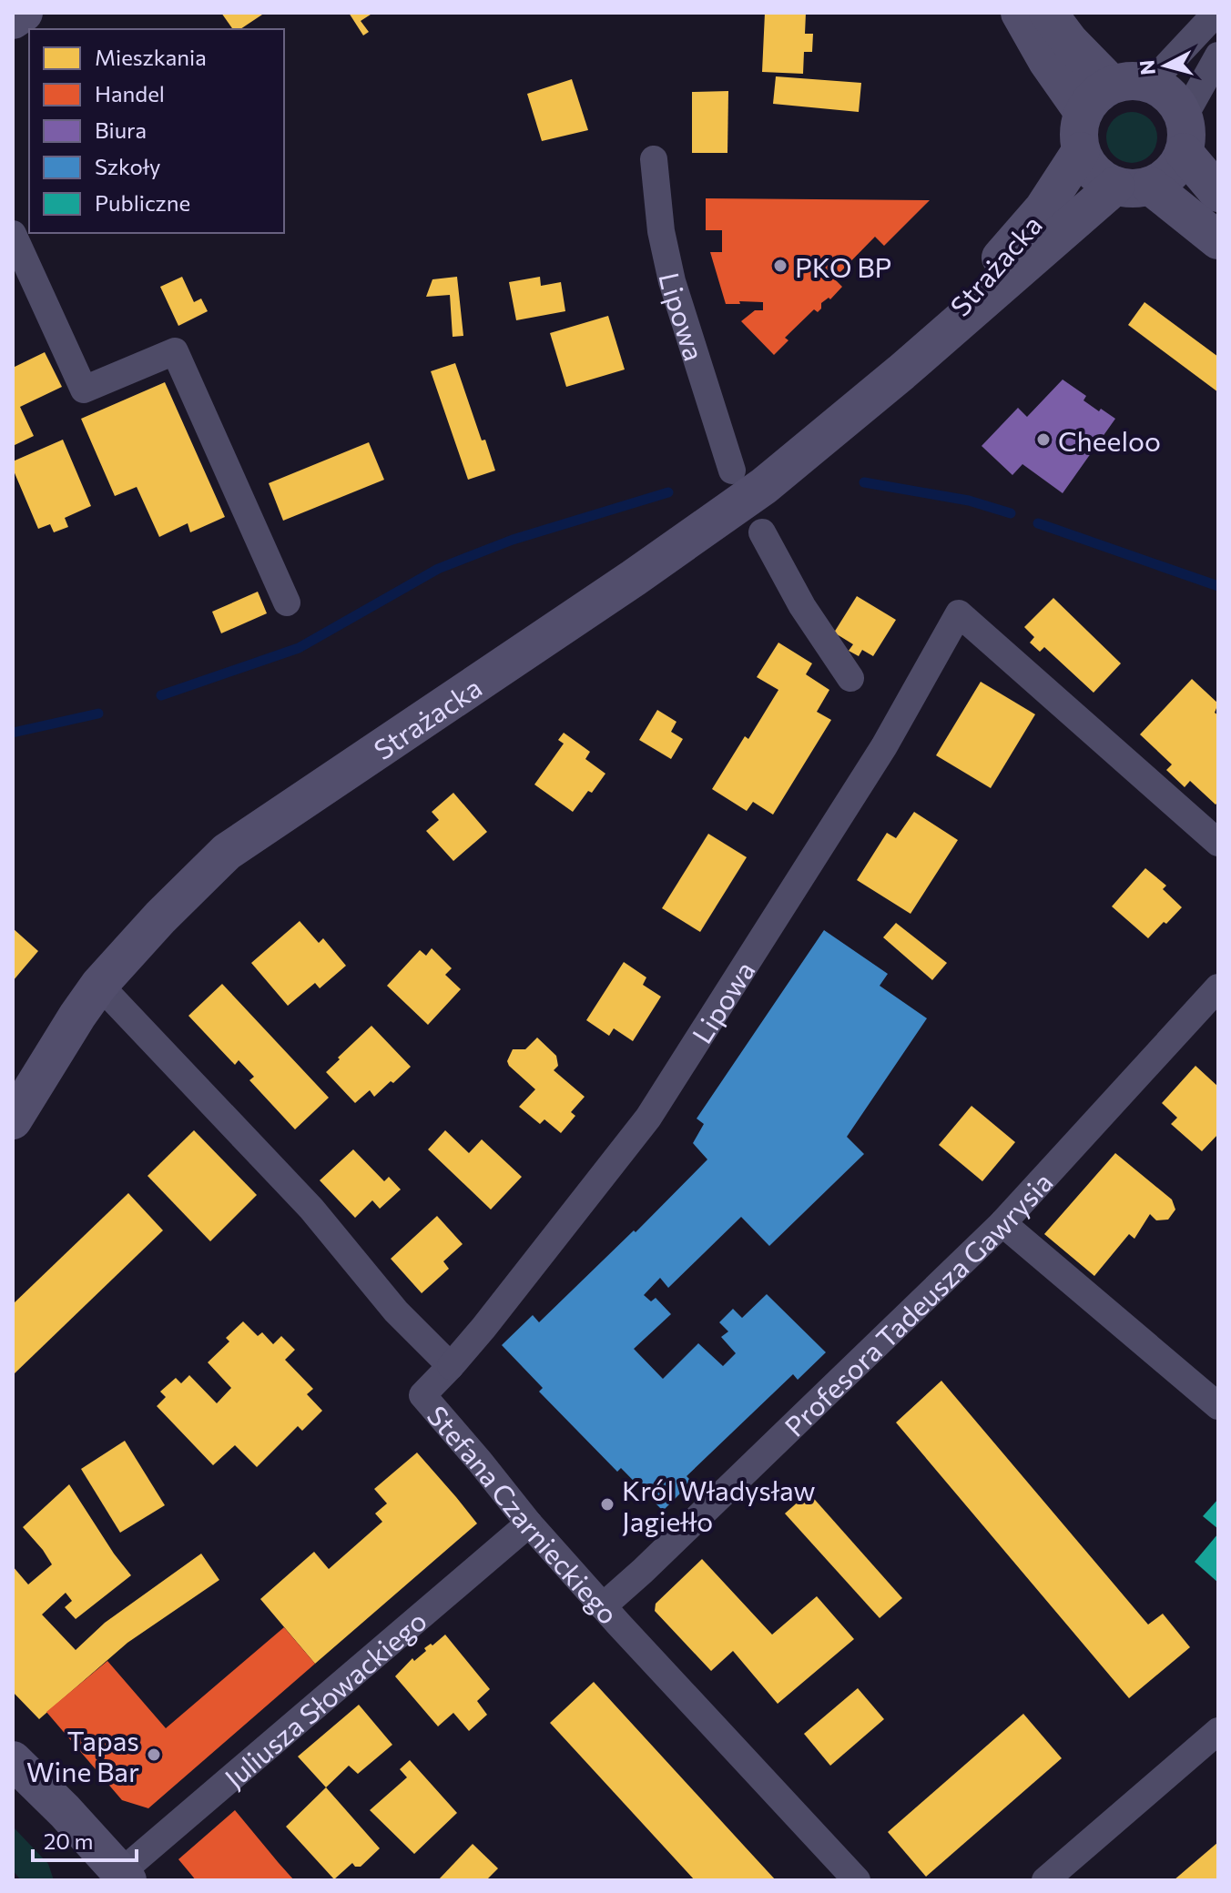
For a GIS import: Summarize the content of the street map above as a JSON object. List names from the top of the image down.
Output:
{
  "streets": {
    "street": [
      "Strażacka",
      "Lipowa",
      "Profesora Tadeusza Gawrysia",
      "Stefana Czarnieckiego",
      "Juliusza Słowackiego"
    ]
  },
  "crossings": [
    ["Strażacka", "Stefana Czarnieckiego"],
    ["Lipowa", "Stefana Czarnieckiego"],
    ["Profesora Tadeusza Gawrysia", "Stefana Czarnieckiego"],
    ["Stefana Czarnieckiego", "Juliusza Słowackiego"]
  ],
  "places": [
    "PKO BP",
    "Cheeloo",
    "Król Władysław Jagiełło",
    "Tapas Wine Bar"
  ],
  "legend": [
    "Mieszkania",
    "Handel",
    "Biura",
    "Szkoły",
    "Publiczne"
  ],
  "scale_bar": "20 m",
  "north": "left"
}
